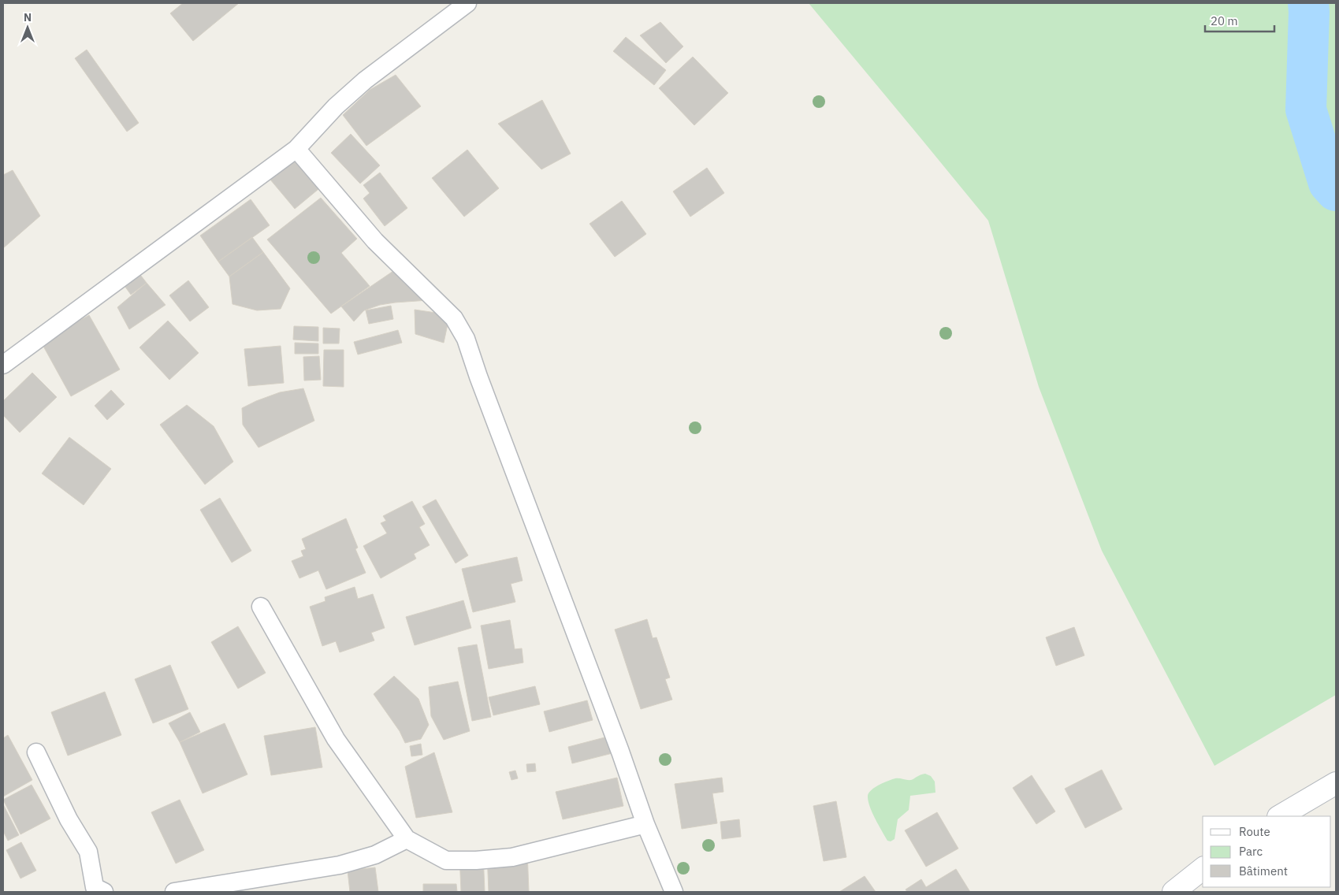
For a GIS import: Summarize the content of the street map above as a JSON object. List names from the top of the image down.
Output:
{
  "legend": ["Route", "Parc", "Bâtiment"],
  "scale_bar": "20 m",
  "north": "top"
}
